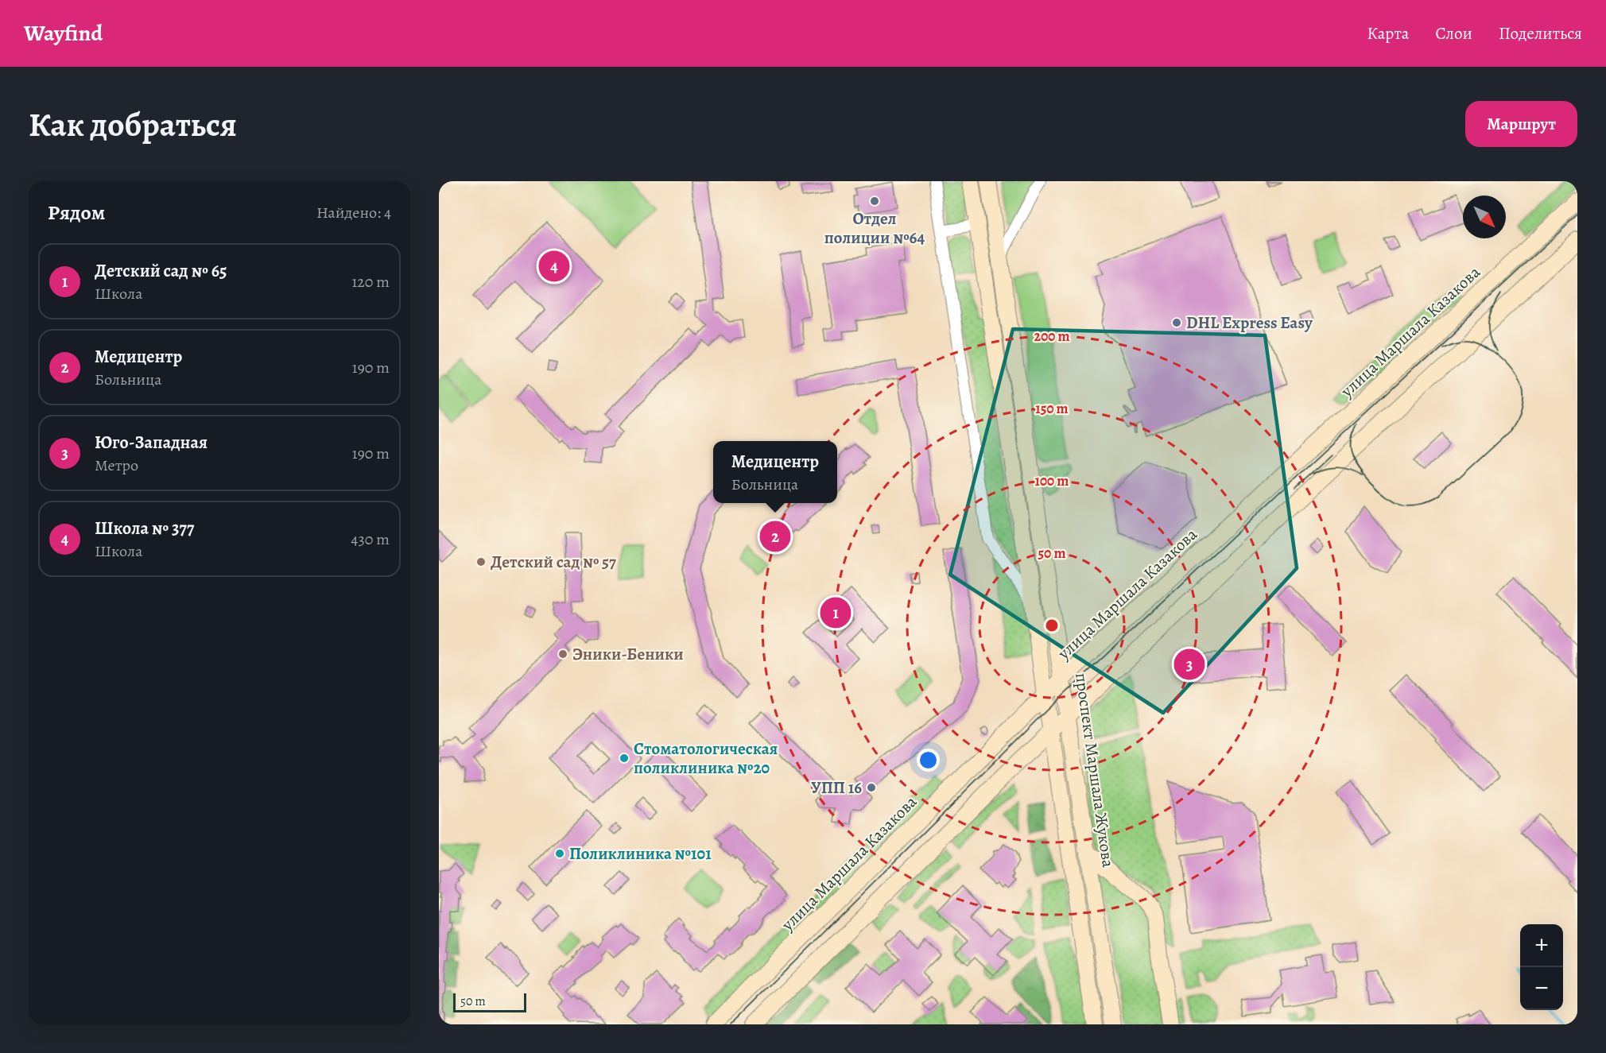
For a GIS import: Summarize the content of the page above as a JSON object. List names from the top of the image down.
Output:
{
  "streets": {
    "main road": ["улица Маршала Казакова", "проспект Маршала Жукова"]
  },
  "crossings": [
    ["улица Маршала Казакова", "проспект Маршала Жукова"]
  ],
  "places": [
    "Отдел полиции №64",
    "DHL Express Easy",
    "Детский сад № 57",
    "Эники-Беники",
    "Стоматологическая поликлиника №20",
    "УПП 16",
    "Поликлиника №101"
  ],
  "scale_bar": "50 m",
  "north": "bottom right",
  "page": {
    "header": "Wayfind",
    "nav": ["Карта", "Слои", "Поделиться"],
    "buttons": "Маршрут",
    "title": "Как добраться",
    "heading": ["Рядом", "Найдено: 4"],
    "list": [
      {
        "mark": "1",
        "name": "Детский сад № 65",
        "note": "Школа",
        "value": "120 m"
      },
      {
        "mark": "2",
        "name": "Медицентр",
        "note": "Больница",
        "value": "190 m"
      },
      {
        "mark": "3",
        "name": "Юго-Западная",
        "note": "Метро",
        "value": "190 m"
      },
      {
        "mark": "4",
        "name": "Школа № 377",
        "note": "Школа",
        "value": "430 m"
      }
    ],
    "pins": [
      "4",
      "2",
      "1",
      "3"
    ],
    "popup": ["Медицентр", "Больница"],
    "map_buttons": ["+", "−"],
    "scale": "50 m"
  },
  "rings": [
    "200 m",
    "150 m",
    "100 m",
    "50 m"
  ]
}
